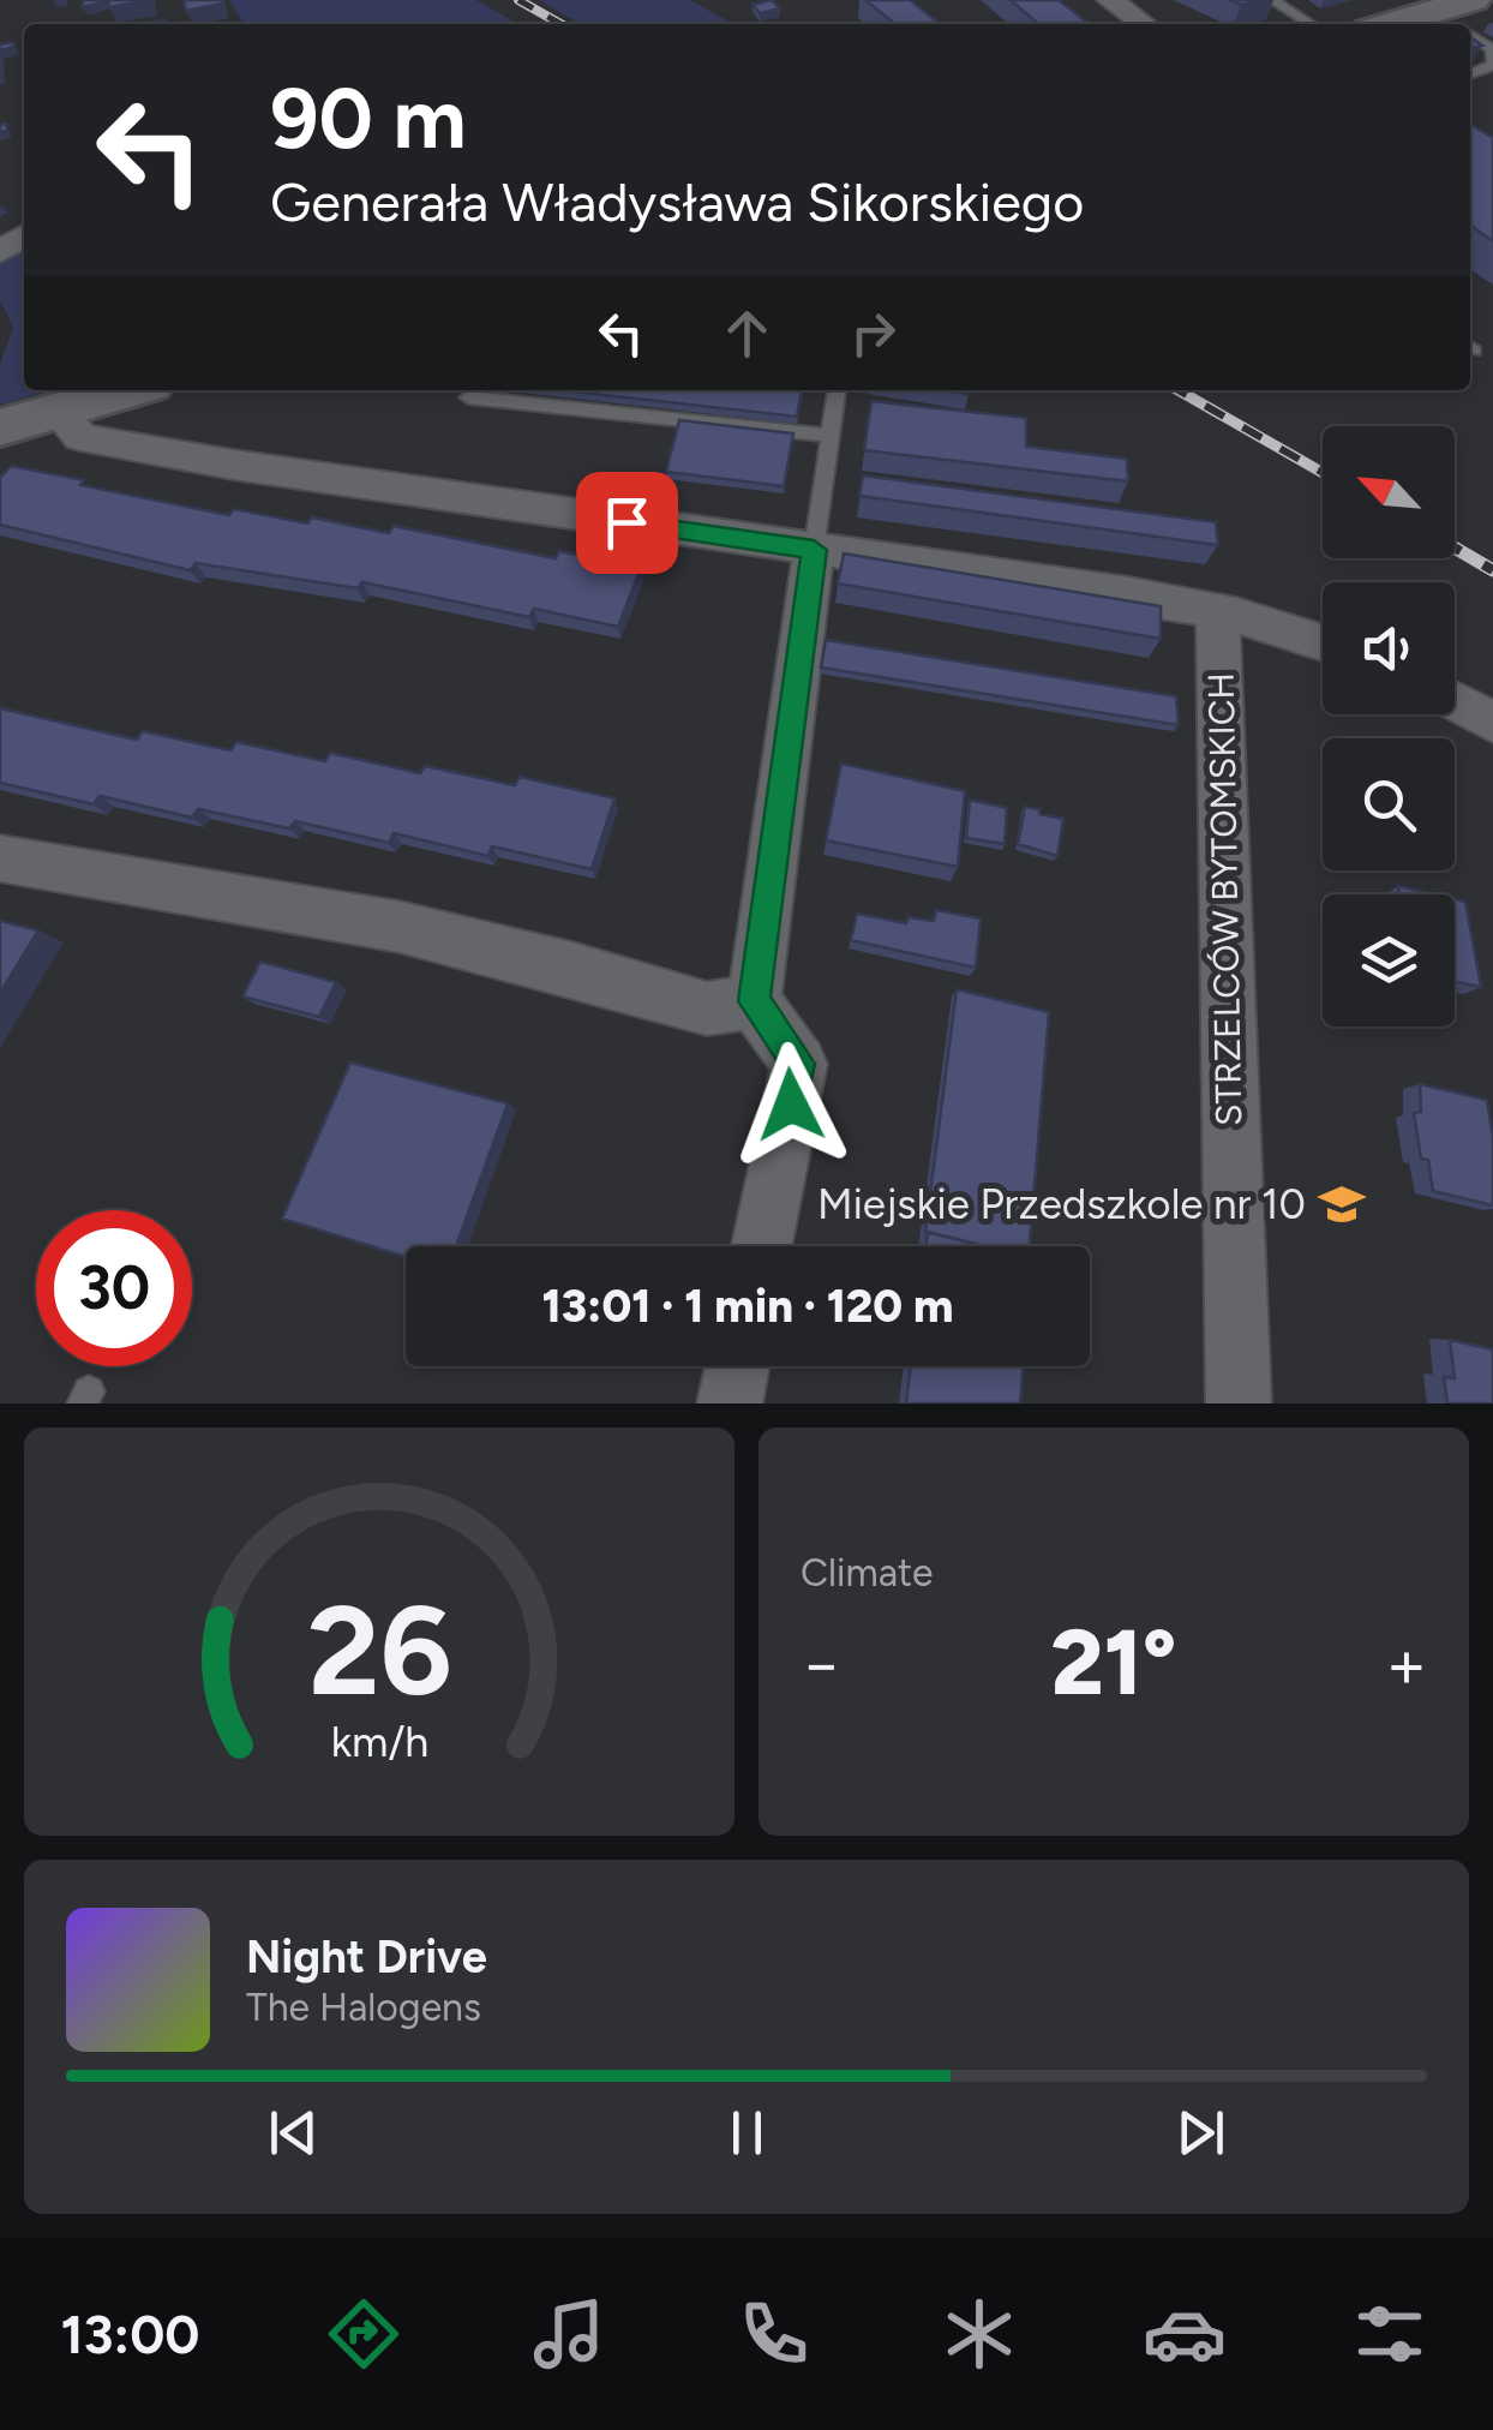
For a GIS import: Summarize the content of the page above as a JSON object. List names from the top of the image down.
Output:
{
  "streets": {
    "street": ["STRZELCÓW BYTOMSKICH"]
  },
  "places": {
    "school or university": ["Miejskie Przedszkole nr 10"]
  },
  "north": "top left",
  "page": {
    "turn": ["90 m", "Generała Władysława Sikorskiego"],
    "limit": "30",
    "trip": "13:01 · 1 min · 120 m",
    "tile": "Climate",
    "heat": ["−", "21°", "+"],
    "song": ["Night Drive", "The Halogens"],
    "tabs": "13:00",
    "gauge": ["26", "km/h"]
  }
}
